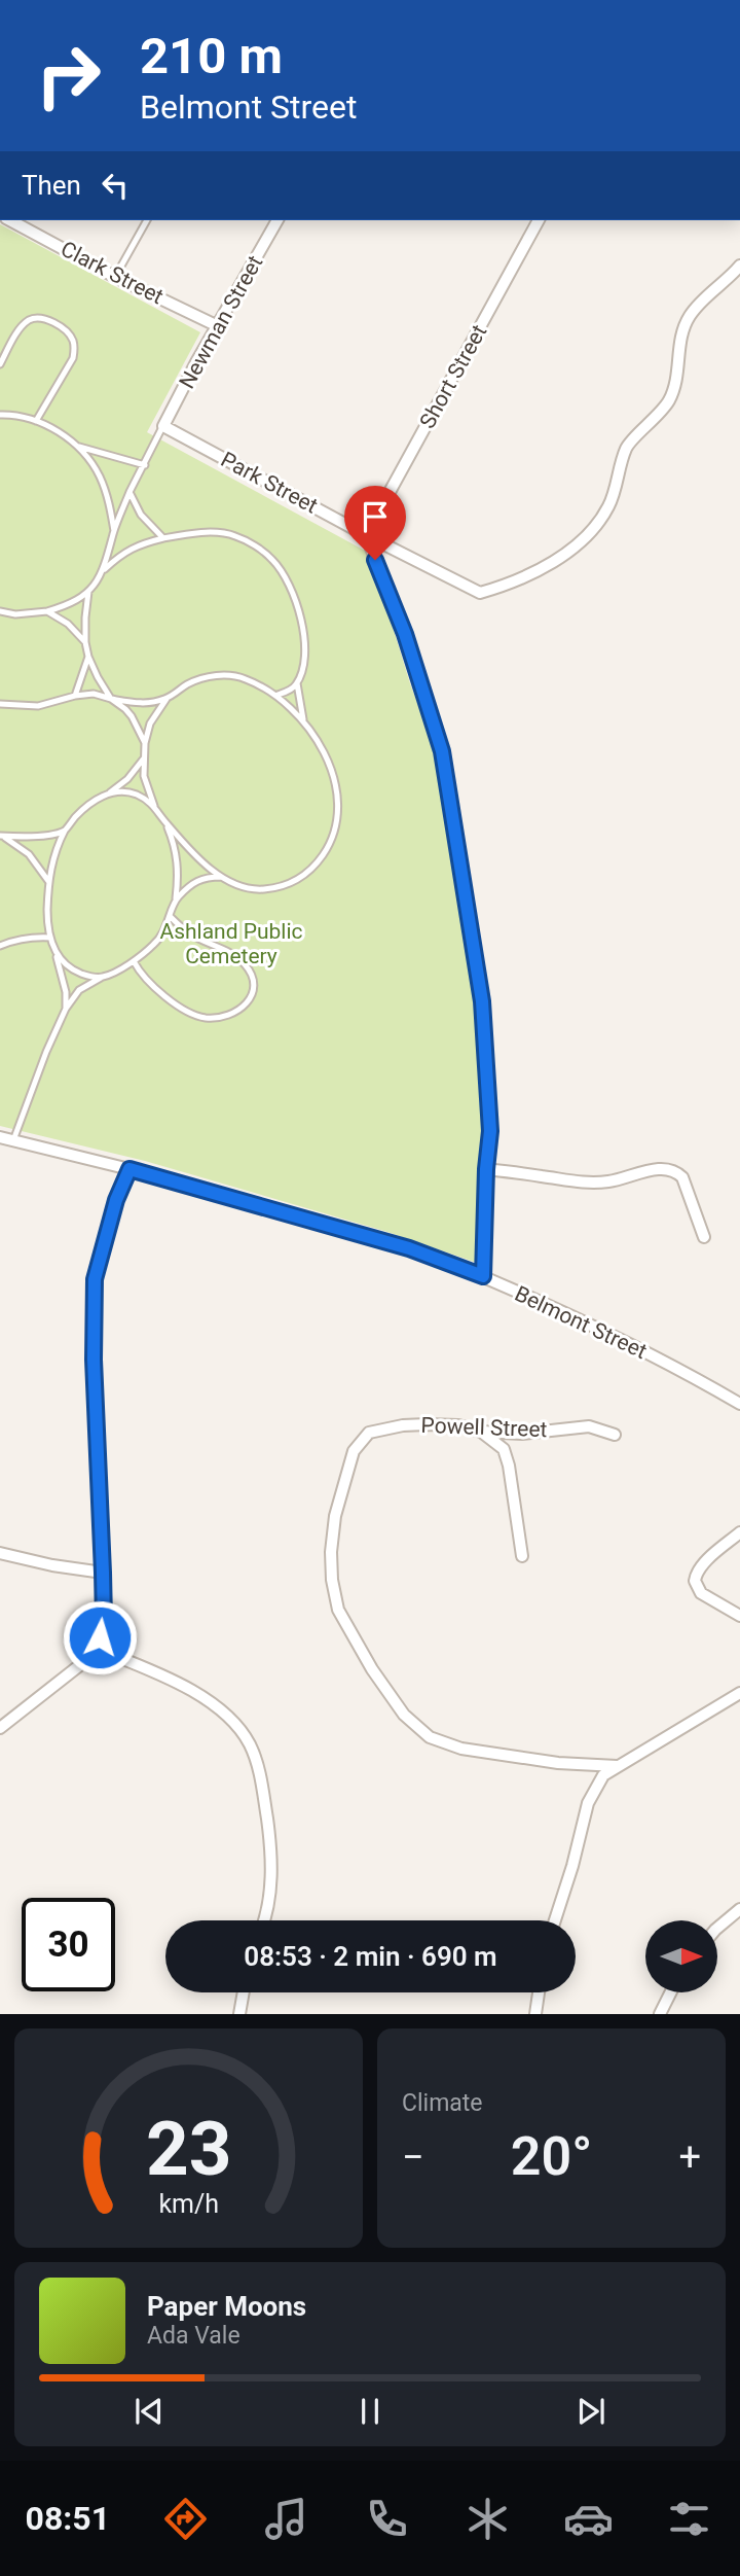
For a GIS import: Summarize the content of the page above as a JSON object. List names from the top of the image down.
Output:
{
  "streets": {
    "street": [
      "Clark Street",
      "Newman Street",
      "Short Street",
      "Park Street",
      "Belmont Street",
      "Powell Street"
    ]
  },
  "crossings": [
    ["Clark Street", "Newman Street"],
    ["Newman Street", "Park Street"],
    ["Short Street", "Park Street"]
  ],
  "parks": ["Ashland Public Cemetery"],
  "north": "right",
  "page": {
    "turn": ["210 m", "Belmont Street"],
    "then": "Then",
    "limit": "30",
    "trip": "08:53 · 2 min · 690 m",
    "tile": "Climate",
    "heat": ["−", "20°", "+"],
    "song": ["Paper Moons", "Ada Vale"],
    "tabs": "08:51",
    "gauge": ["23", "km/h"]
  }
}
